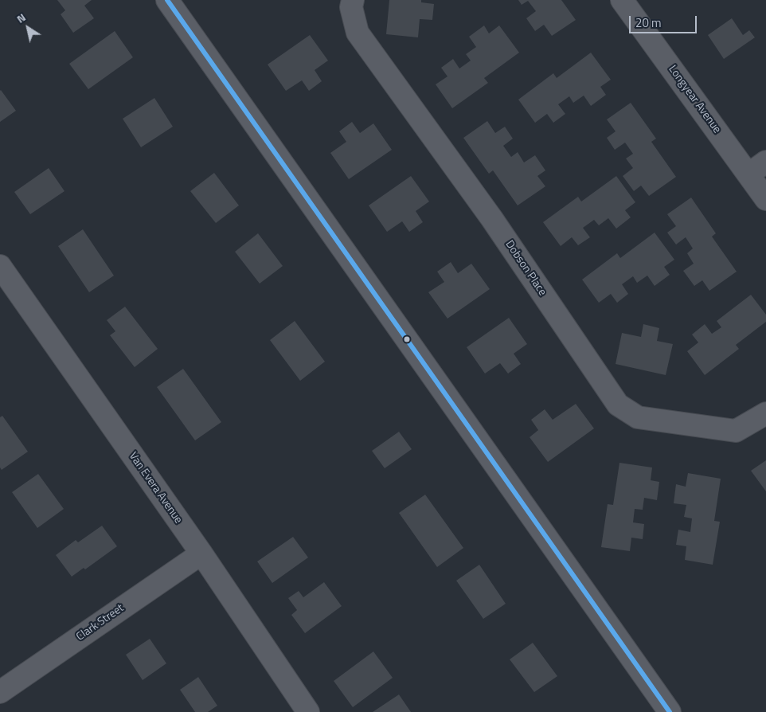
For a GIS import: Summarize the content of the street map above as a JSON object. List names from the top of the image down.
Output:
{
  "streets": {
    "street": [
      "Longyear Avenue",
      "Dobson Place",
      "Van Evera Avenue",
      "Clark Street"
    ]
  },
  "crossings": [
    ["Van Evera Avenue", "Clark Street"]
  ],
  "scale_bar": "20 m",
  "north": "top left"
}
